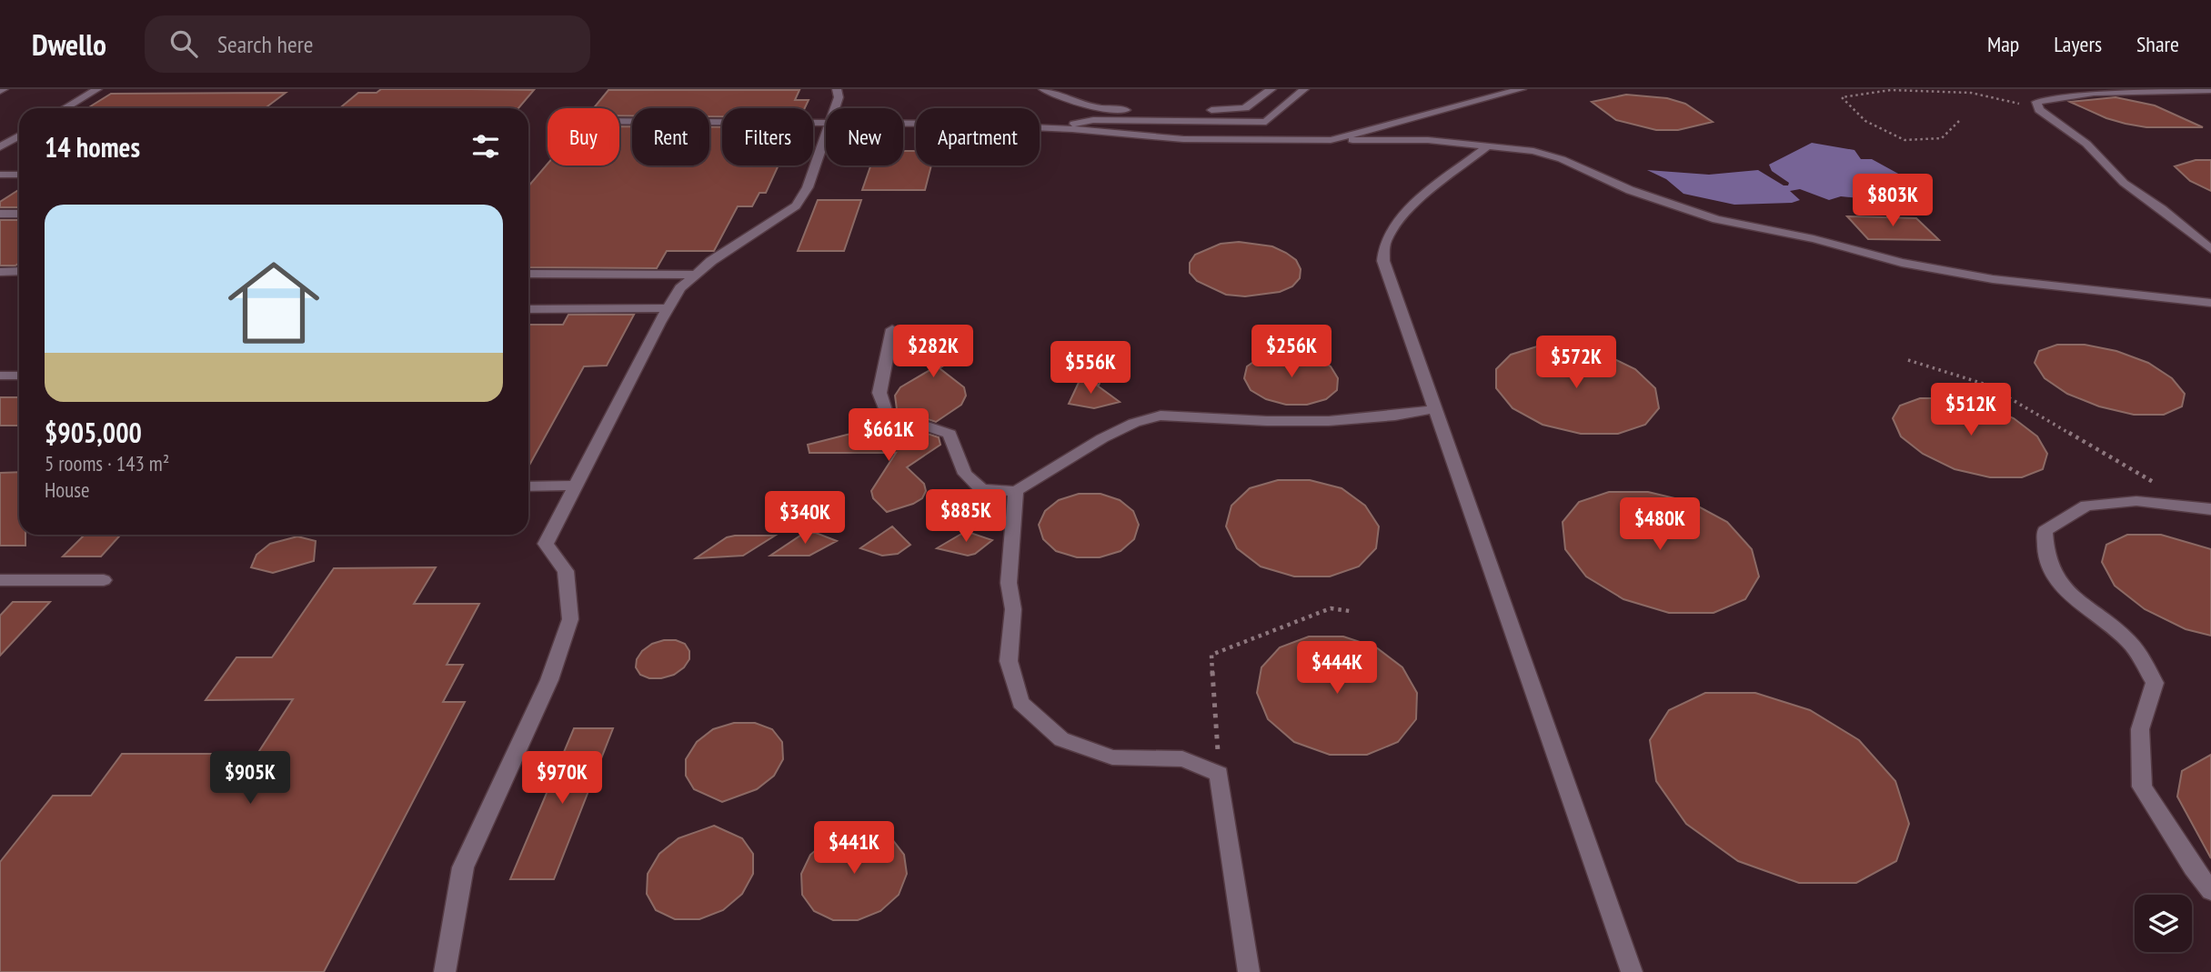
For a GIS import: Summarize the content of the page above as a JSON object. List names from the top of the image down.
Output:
{
  "page": {
    "header": "Dwello",
    "search": "Search here",
    "nav": ["Map", "Layers", "Share"],
    "chip": [
      "Buy",
      "Rent",
      "Filters",
      "New",
      "Apartment"
    ],
    "heading": "14 homes",
    "price": [
      "$803K",
      "$282K",
      "$256K",
      "$572K",
      "$556K",
      "$512K",
      "$661K",
      "$885K",
      "$340K",
      "$480K",
      "$444K",
      "$905K",
      "$970K",
      "$441K"
    ],
    "list": [
      {
        "name": "$905,000",
        "note": "5 rooms · 143 m² · House"
      }
    ]
  }
}
